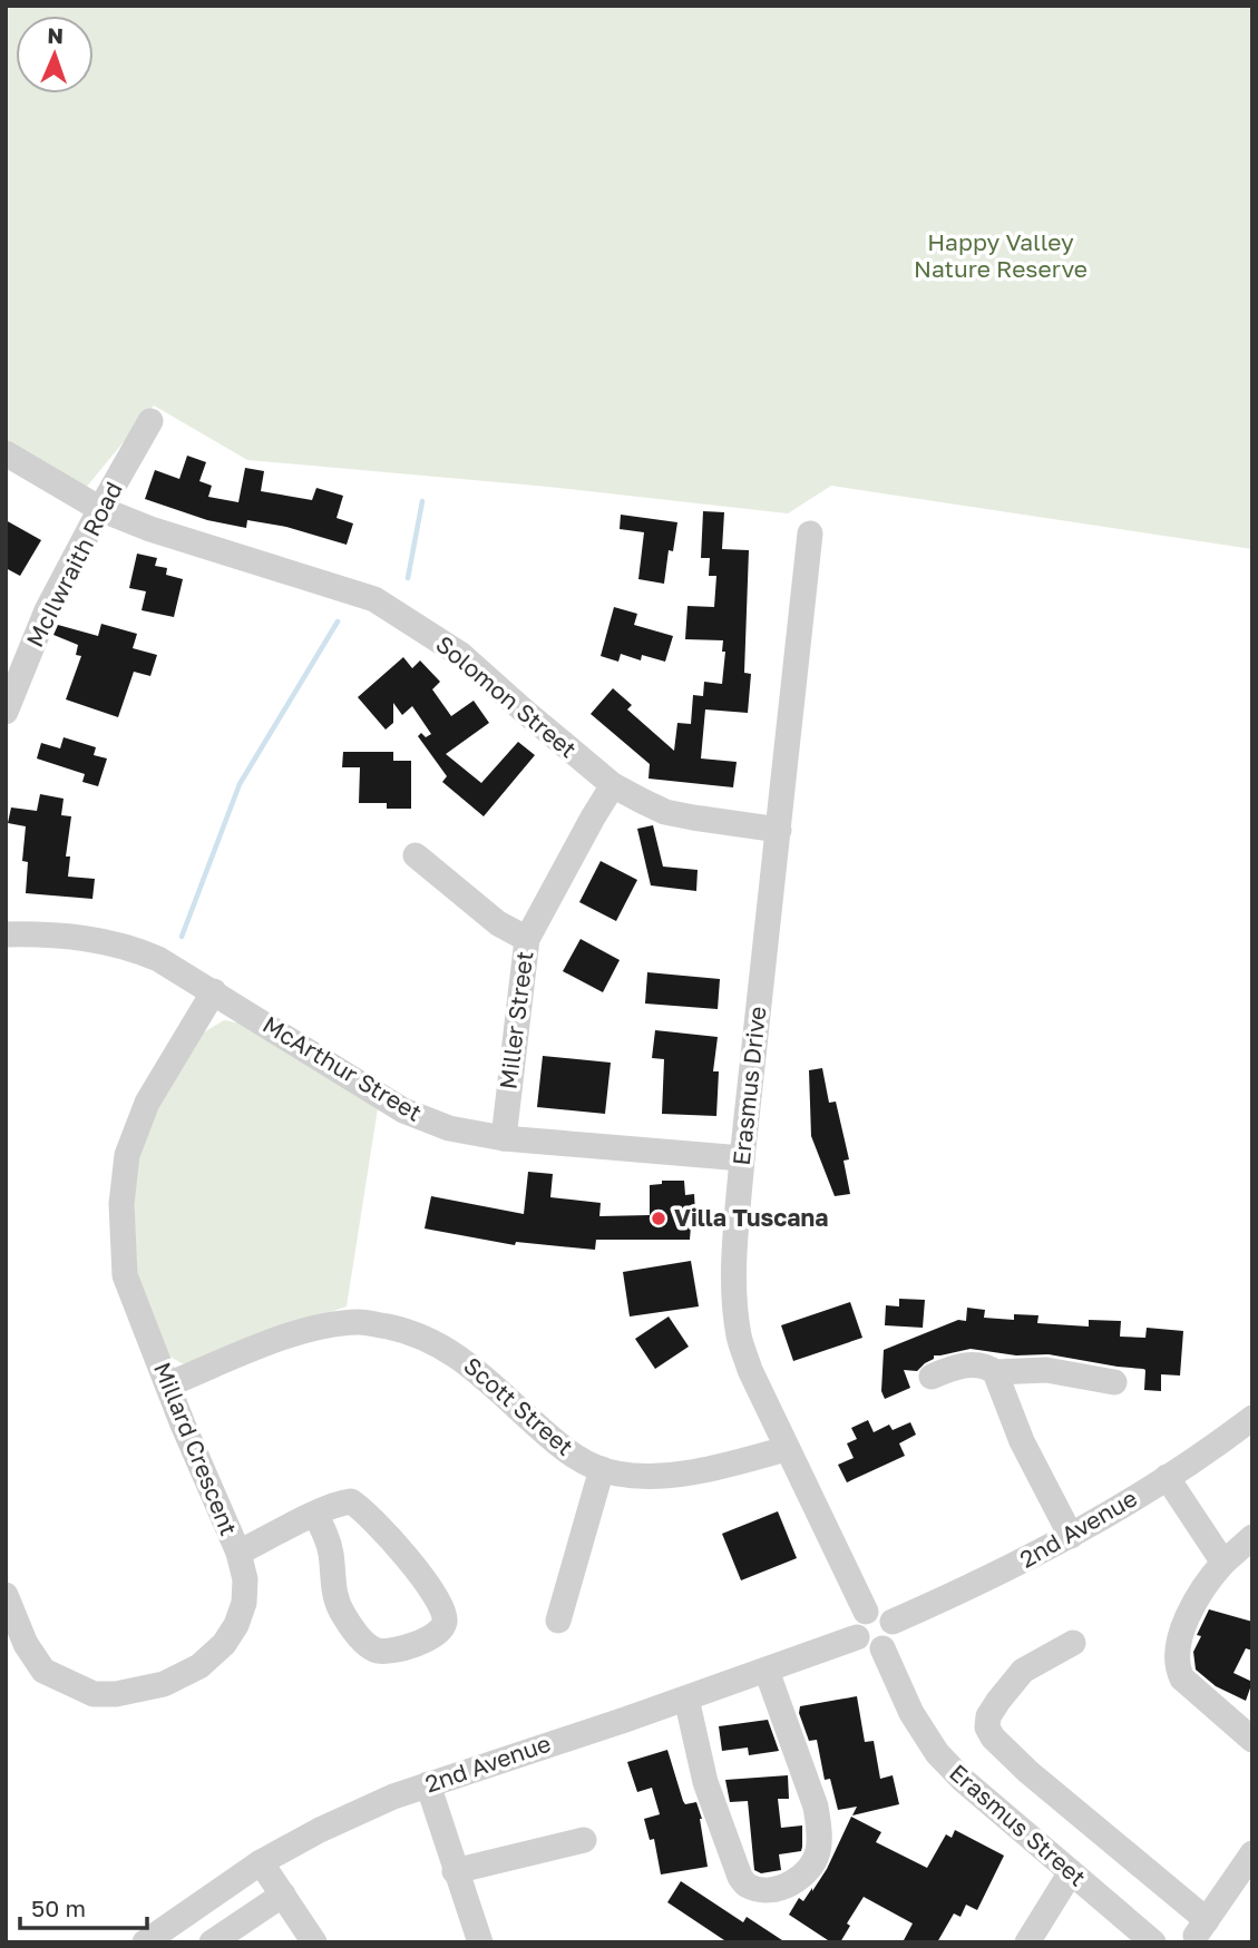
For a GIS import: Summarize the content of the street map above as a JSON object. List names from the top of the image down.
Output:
{
  "streets": {
    "street": [
      "McIlwraith Road",
      "Solomon Street",
      "Miller Street",
      "McArthur Street",
      "Erasmus Drive",
      "Scott Street",
      "Millard Crescent",
      "2nd Avenue",
      "Erasmus Street"
    ]
  },
  "crossings": [
    ["McIlwraith Road", "Solomon Street"],
    ["Solomon Street", "Miller Street"],
    ["Solomon Street", "Erasmus Drive"],
    ["Miller Street", "McArthur Street"],
    ["McArthur Street", "Erasmus Drive"],
    ["McArthur Street", "Millard Crescent"],
    ["Erasmus Drive", "Scott Street"],
    ["Erasmus Drive", "2nd Avenue"],
    ["Erasmus Drive", "Erasmus Street"],
    ["Scott Street", "Millard Crescent"],
    ["2nd Avenue", "Erasmus Street"]
  ],
  "parks": ["Happy Valley Nature Reserve"],
  "places": ["Villa Tuscana"],
  "scale_bar": "50 m",
  "north": "top"
}
